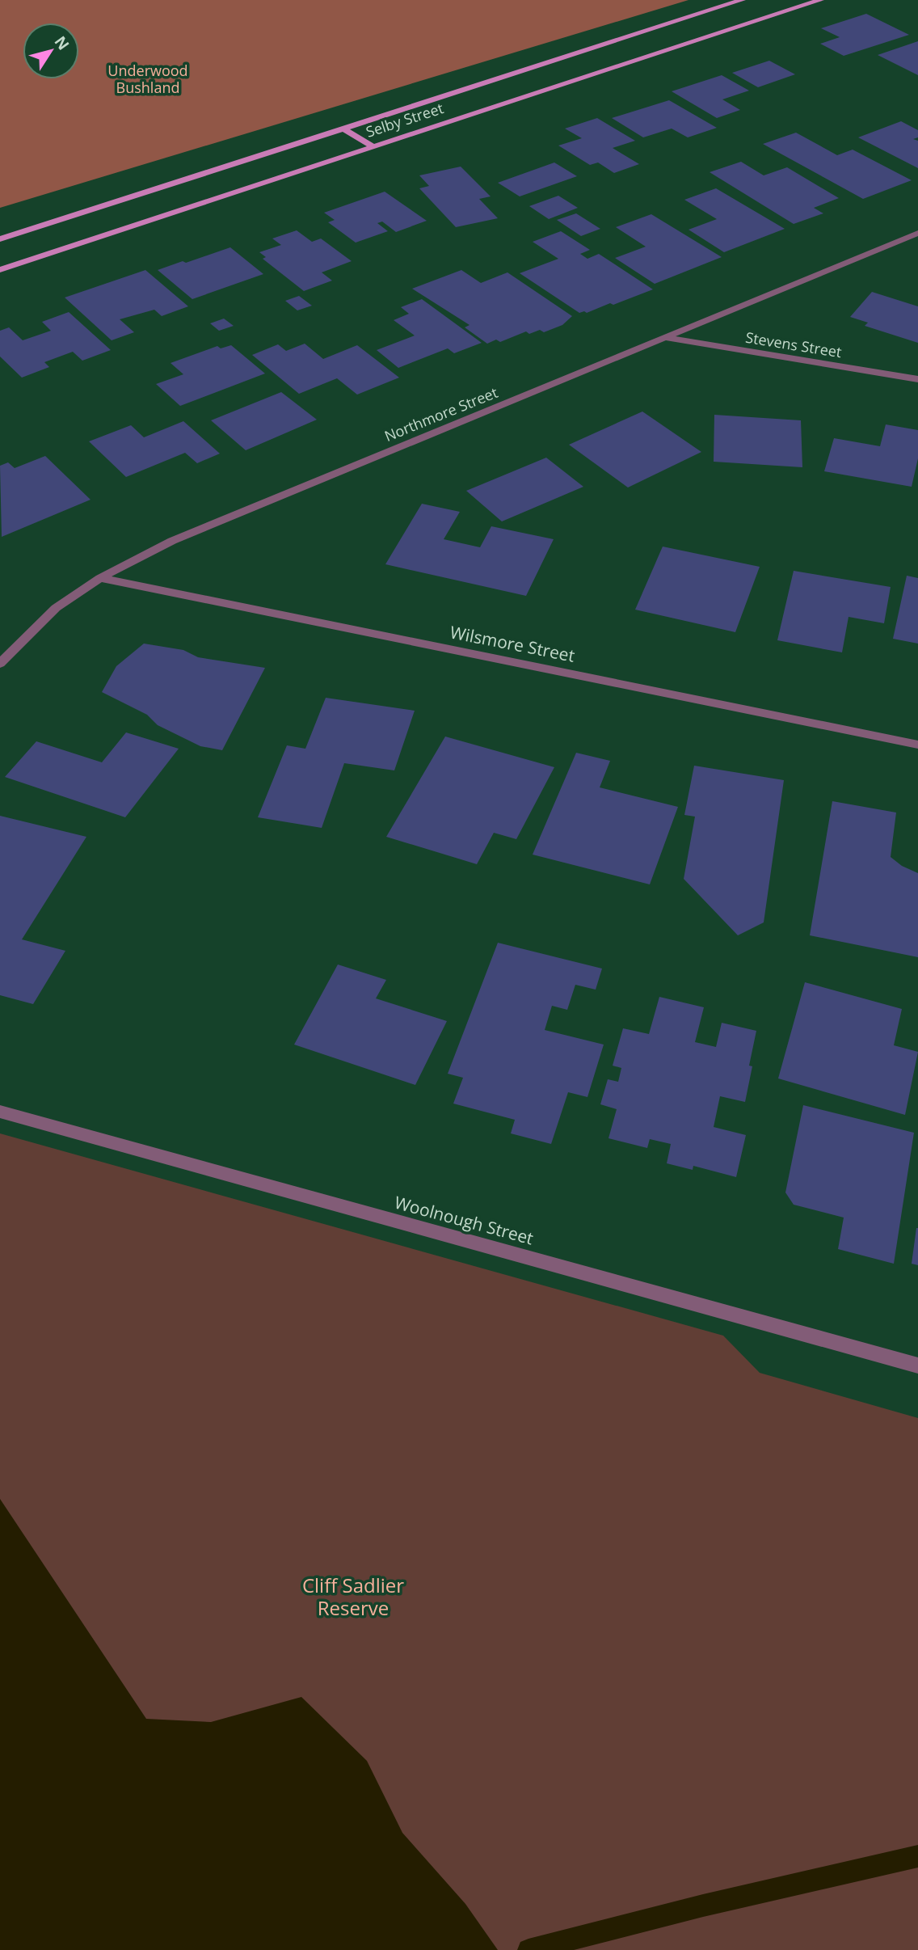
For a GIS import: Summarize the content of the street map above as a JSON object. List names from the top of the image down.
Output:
{
  "streets": {
    "main road": ["Selby Street"],
    "street": [
      "Stevens Street",
      "Northmore Street",
      "Wilsmore Street",
      "Woolnough Street"
    ]
  },
  "crossings": [
    ["Stevens Street", "Northmore Street"],
    ["Northmore Street", "Wilsmore Street"]
  ],
  "parks": ["Underwood Bushland", "Cliff Sadlier Reserve"],
  "north": "top right"
}
